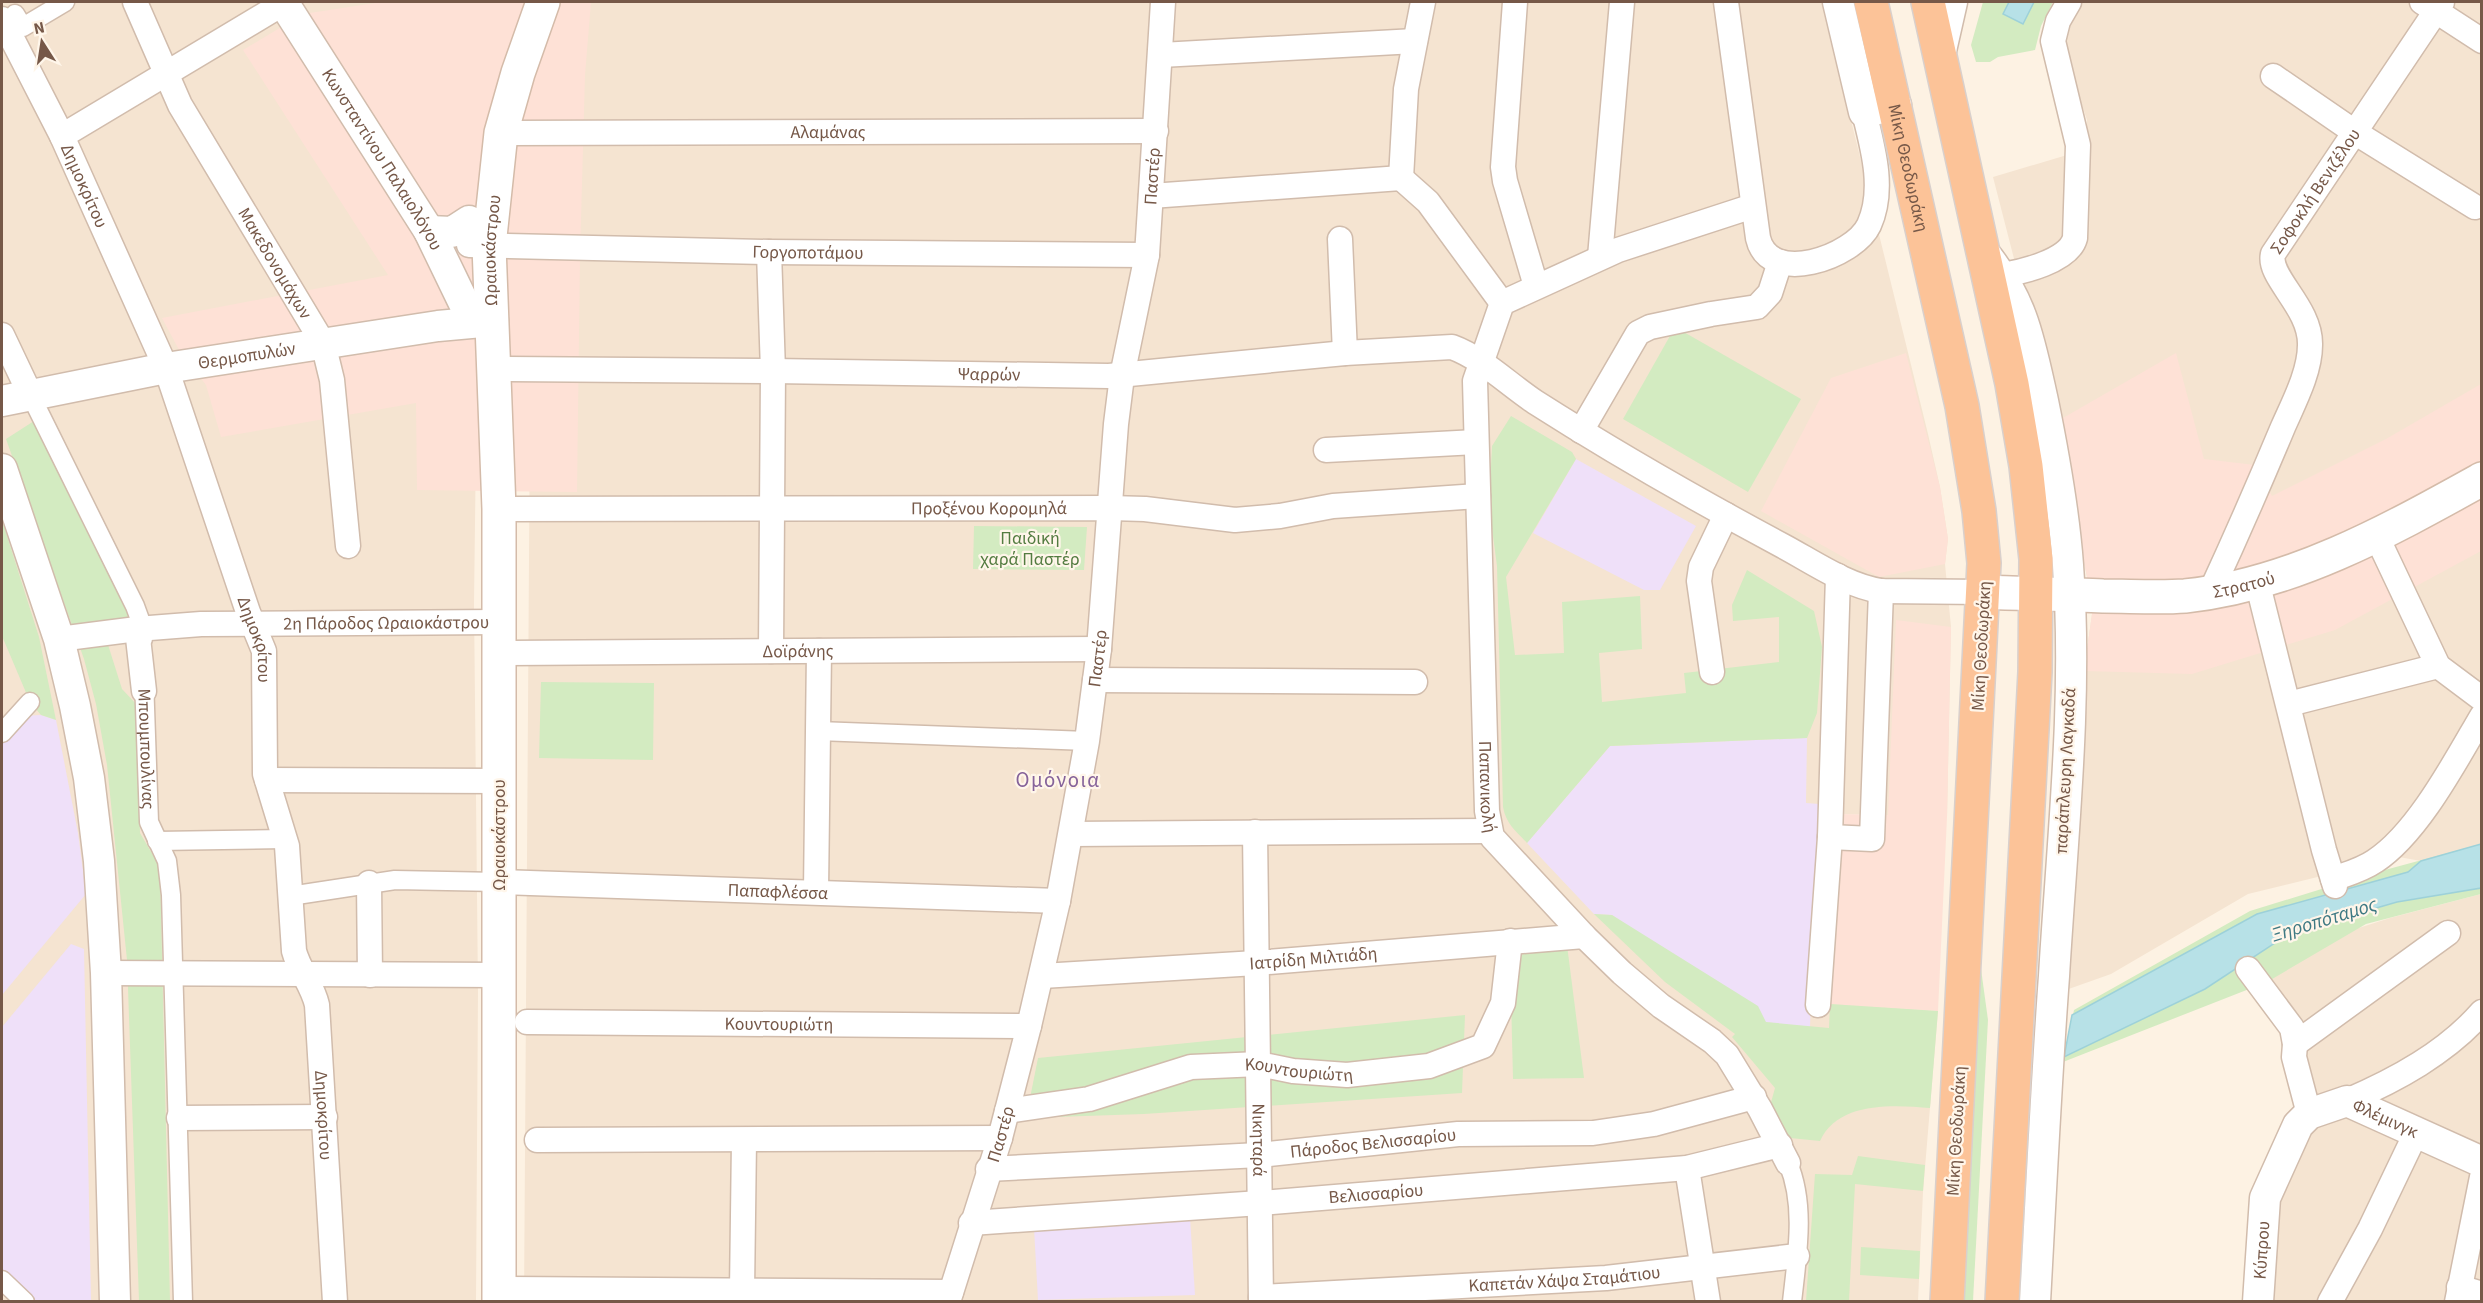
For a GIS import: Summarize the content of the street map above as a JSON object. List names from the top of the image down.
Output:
{
  "streets": {
    "highway": ["Μίκη Θεοδωράκη"],
    "main road": ["Ωραιοκάστρου", "Στρατού"],
    "street": [
      "Αλαμάνας",
      "Κωνσταντίνου Παλαιολόγου",
      "Παστέρ",
      "Δημοκρίτου",
      "Σοφοκλή Βενιζέλου",
      "Γοργοποτάμου",
      "Μακεδονομάχων",
      "Θερμοπυλών",
      "Ψαρρών",
      "Προξένου Κορομηλά",
      "2η Πάροδος Ωραιοκάστρου",
      "Δοϊράνης",
      "Μπουμπουλίνας",
      "παράπλευρη Λαγκαδά",
      "Παπανικολή",
      "Παπαφλέσσα",
      "Ιατρίδη Μιλτιάδη",
      "Κουντουριώτη",
      "Φλέμινγκ",
      "Νικηταρά",
      "Πάροδος Βελισσαρίου",
      "Βελισσαρίου",
      "Κύπρου",
      "Καπετάν Χάψα Σταμάτιου"
    ]
  },
  "crossings": [
    ["Αλαμάνας", "Παστέρ"],
    ["Αλαμάνας", "Ωραιοκάστρου"],
    ["Κωνσταντίνου Παλαιολόγου", "Ωραιοκάστρου"],
    ["Κωνσταντίνου Παλαιολόγου", "Θερμοπυλών"],
    ["Μίκη Θεοδωράκη", "Ψαρρών"],
    ["Μίκη Θεοδωράκη", "Στρατού"],
    ["Παστέρ", "Γοργοποτάμου"],
    ["Παστέρ", "Ψαρρών"],
    ["Παστέρ", "Προξένου Κορομηλά"],
    ["Παστέρ", "Δοϊράνης"],
    ["Παστέρ", "Παπαφλέσσα"],
    ["Παστέρ", "Ιατρίδη Μιλτιάδη"],
    ["Παστέρ", "Κουντουριώτη"],
    ["Παστέρ", "Πάροδος Βελισσαρίου"],
    ["Παστέρ", "Βελισσαρίου"],
    ["Δημοκρίτου", "Θερμοπυλών"],
    ["Δημοκρίτου", "2η Πάροδος Ωραιοκάστρου"],
    ["Σοφοκλή Βενιζέλου", "Στρατού"],
    ["Ωραιοκάστρου", "Γοργοποτάμου"],
    ["Ωραιοκάστρου", "Θερμοπυλών"],
    ["Ωραιοκάστρου", "Ψαρρών"],
    ["Ωραιοκάστρου", "Προξένου Κορομηλά"],
    ["Ωραιοκάστρου", "2η Πάροδος Ωραιοκάστρου"],
    ["Ωραιοκάστρου", "Δοϊράνης"],
    ["Ωραιοκάστρου", "Παπαφλέσσα"],
    ["Μακεδονομάχων", "Θερμοπυλών"],
    ["Ψαρρών", "Στρατού"],
    ["Ψαρρών", "Παπανικολή"],
    ["Προξένου Κορομηλά", "Παπανικολή"],
    ["Στρατού", "παράπλευρη Λαγκαδά"],
    ["2η Πάροδος Ωραιοκάστρου", "Δοϊράνης"],
    ["Παπανικολή", "Ιατρίδη Μιλτιάδη"],
    ["Παπανικολή", "Πάροδος Βελισσαρίου"],
    ["Παπανικολή", "Βελισσαρίου"],
    ["Ιατρίδη Μιλτιάδη", "Κουντουριώτη"],
    ["Ιατρίδη Μιλτιάδη", "Νικηταρά"],
    ["Κουντουριώτη", "Νικηταρά"],
    ["Φλέμινγκ", "Κύπρου"],
    ["Νικηταρά", "Πάροδος Βελισσαρίου"],
    ["Νικηταρά", "Βελισσαρίου"],
    ["Νικηταρά", "Καπετάν Χάψα Σταμάτιου"]
  ],
  "districts": ["Ομόνοια"],
  "water": ["Ξηροπόταμος"],
  "parks": ["Παιδική χαρά Παστέρ"],
  "north": "top"
}
